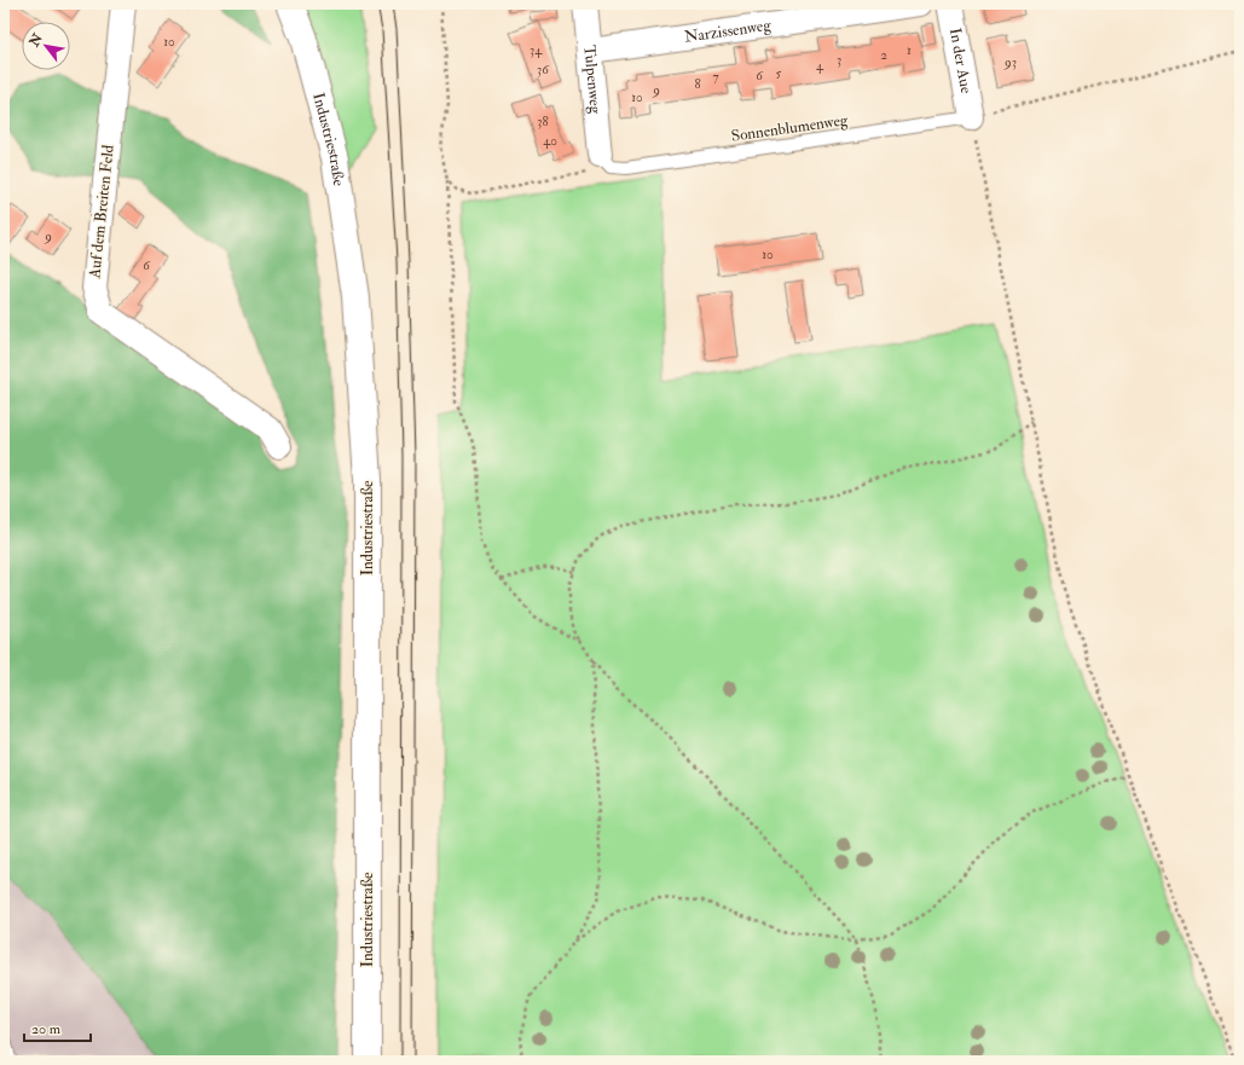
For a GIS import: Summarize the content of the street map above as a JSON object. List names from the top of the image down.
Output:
{
  "streets": {
    "main road": ["Industriestraße"],
    "street": [
      "Narzissenweg",
      "In der Aue",
      "Tulpenweg",
      "Auf dem Breiten Feld"
    ],
    "lane": ["Sonnenblumenweg"]
  },
  "crossings": [
    ["Narzissenweg", "Tulpenweg"],
    ["In der Aue", "Sonnenblumenweg"],
    ["Tulpenweg", "Sonnenblumenweg"]
  ],
  "house_numbers": [
    "10",
    "34",
    "1",
    "2",
    "3",
    "93",
    "4",
    "36",
    "5",
    "6",
    "7",
    "8",
    "9",
    "10",
    "38",
    "40",
    "9",
    "10",
    "6"
  ],
  "scale_bar": "20 m",
  "north": "top left"
}
